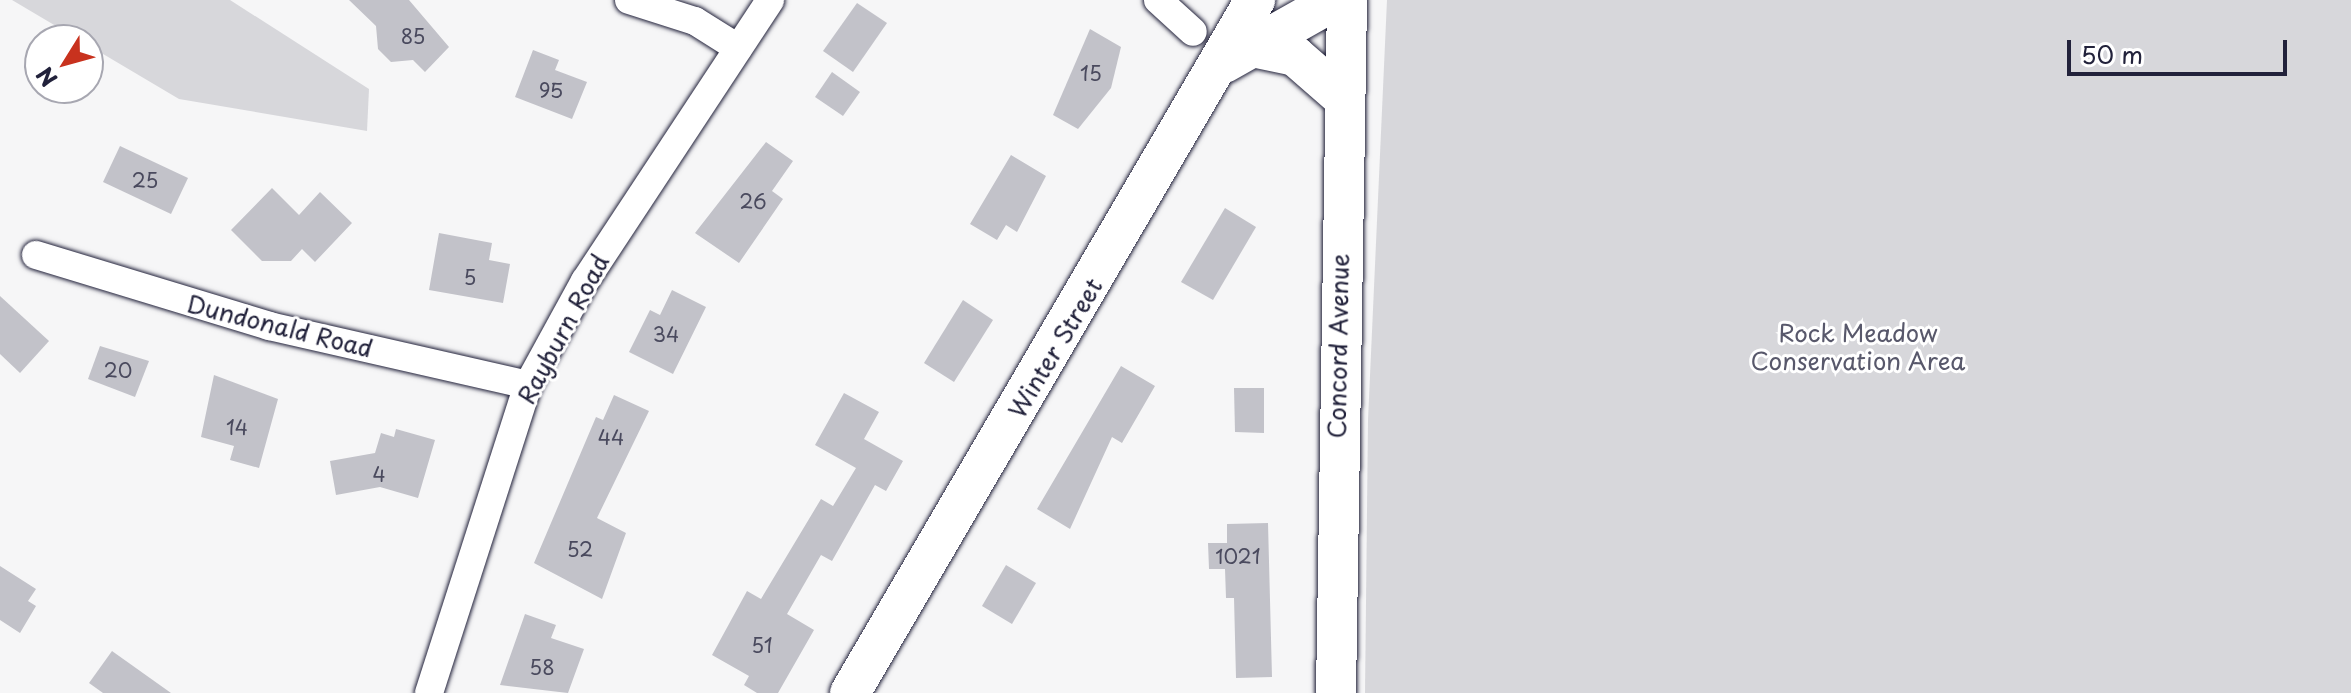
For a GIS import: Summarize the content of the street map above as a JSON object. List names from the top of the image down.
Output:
{
  "streets": {
    "main road": ["Concord Avenue", "Winter Street"],
    "street": ["Dundonald Road", "Rayburn Road"]
  },
  "crossings": [
    ["Dundonald Road", "Rayburn Road"]
  ],
  "parks": ["Rock Meadow Conservation Area"],
  "house_numbers": [
    "85",
    "15",
    "95",
    "25",
    "26",
    "5",
    "34",
    "20",
    "14",
    "44",
    "4",
    "52",
    "1021",
    "51",
    "58"
  ],
  "scale_bar": "50 m",
  "north": "bottom left"
}
